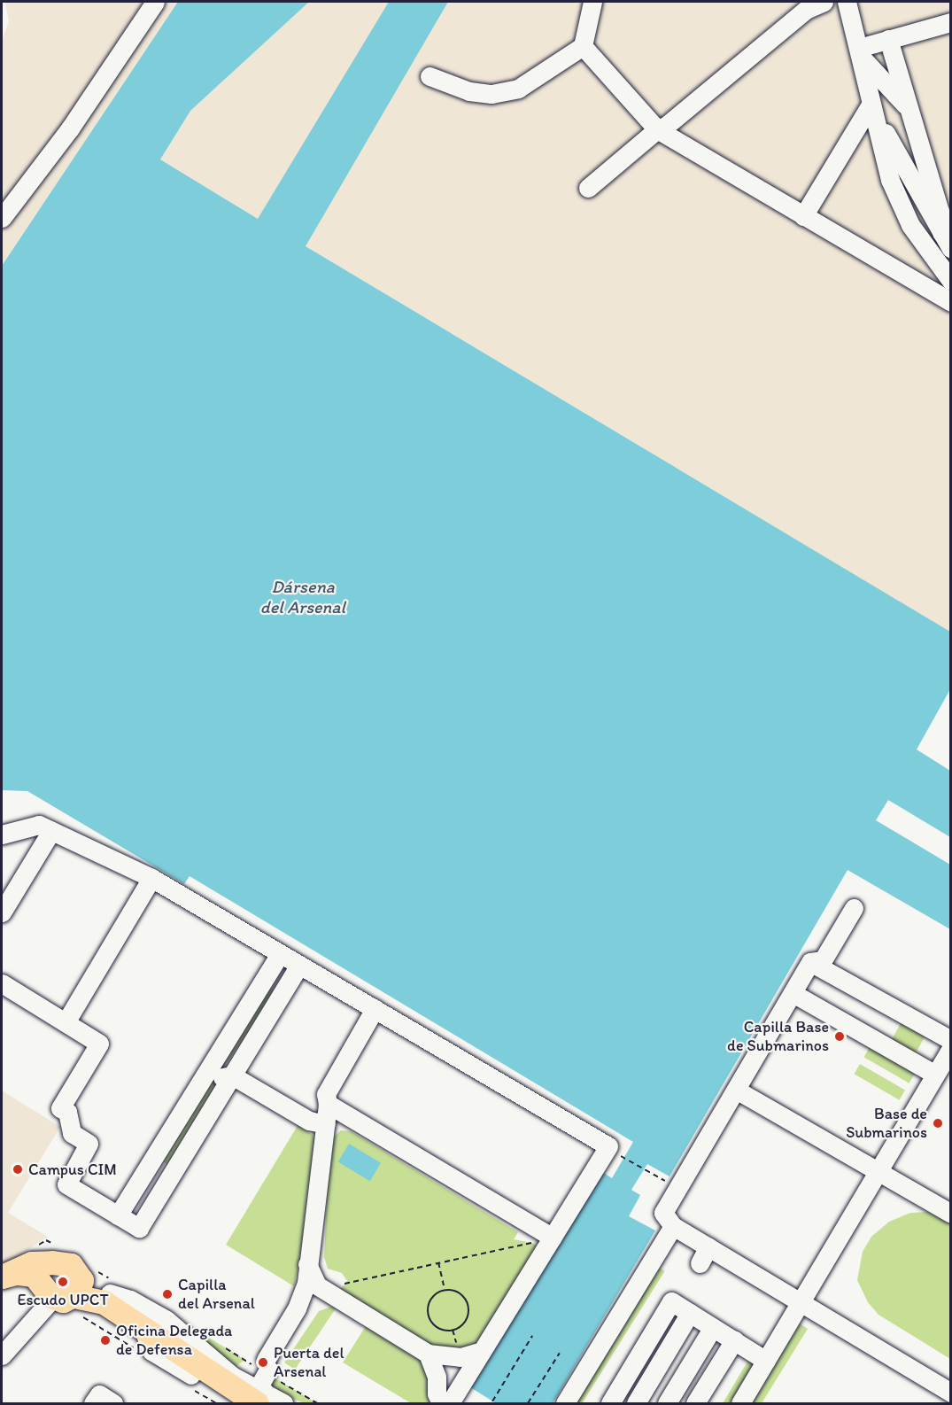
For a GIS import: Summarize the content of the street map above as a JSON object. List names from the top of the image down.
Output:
{
  "water": ["Dársena del Arsenal"],
  "places": [
    "Capilla Base de Submarinos",
    "Base de Submarinos",
    "Campus CIM",
    "Escudo UPCT",
    "Capilla del Arsenal",
    "Oficina Delegada de Defensa",
    "Puerta del Arsenal"
  ]
}
